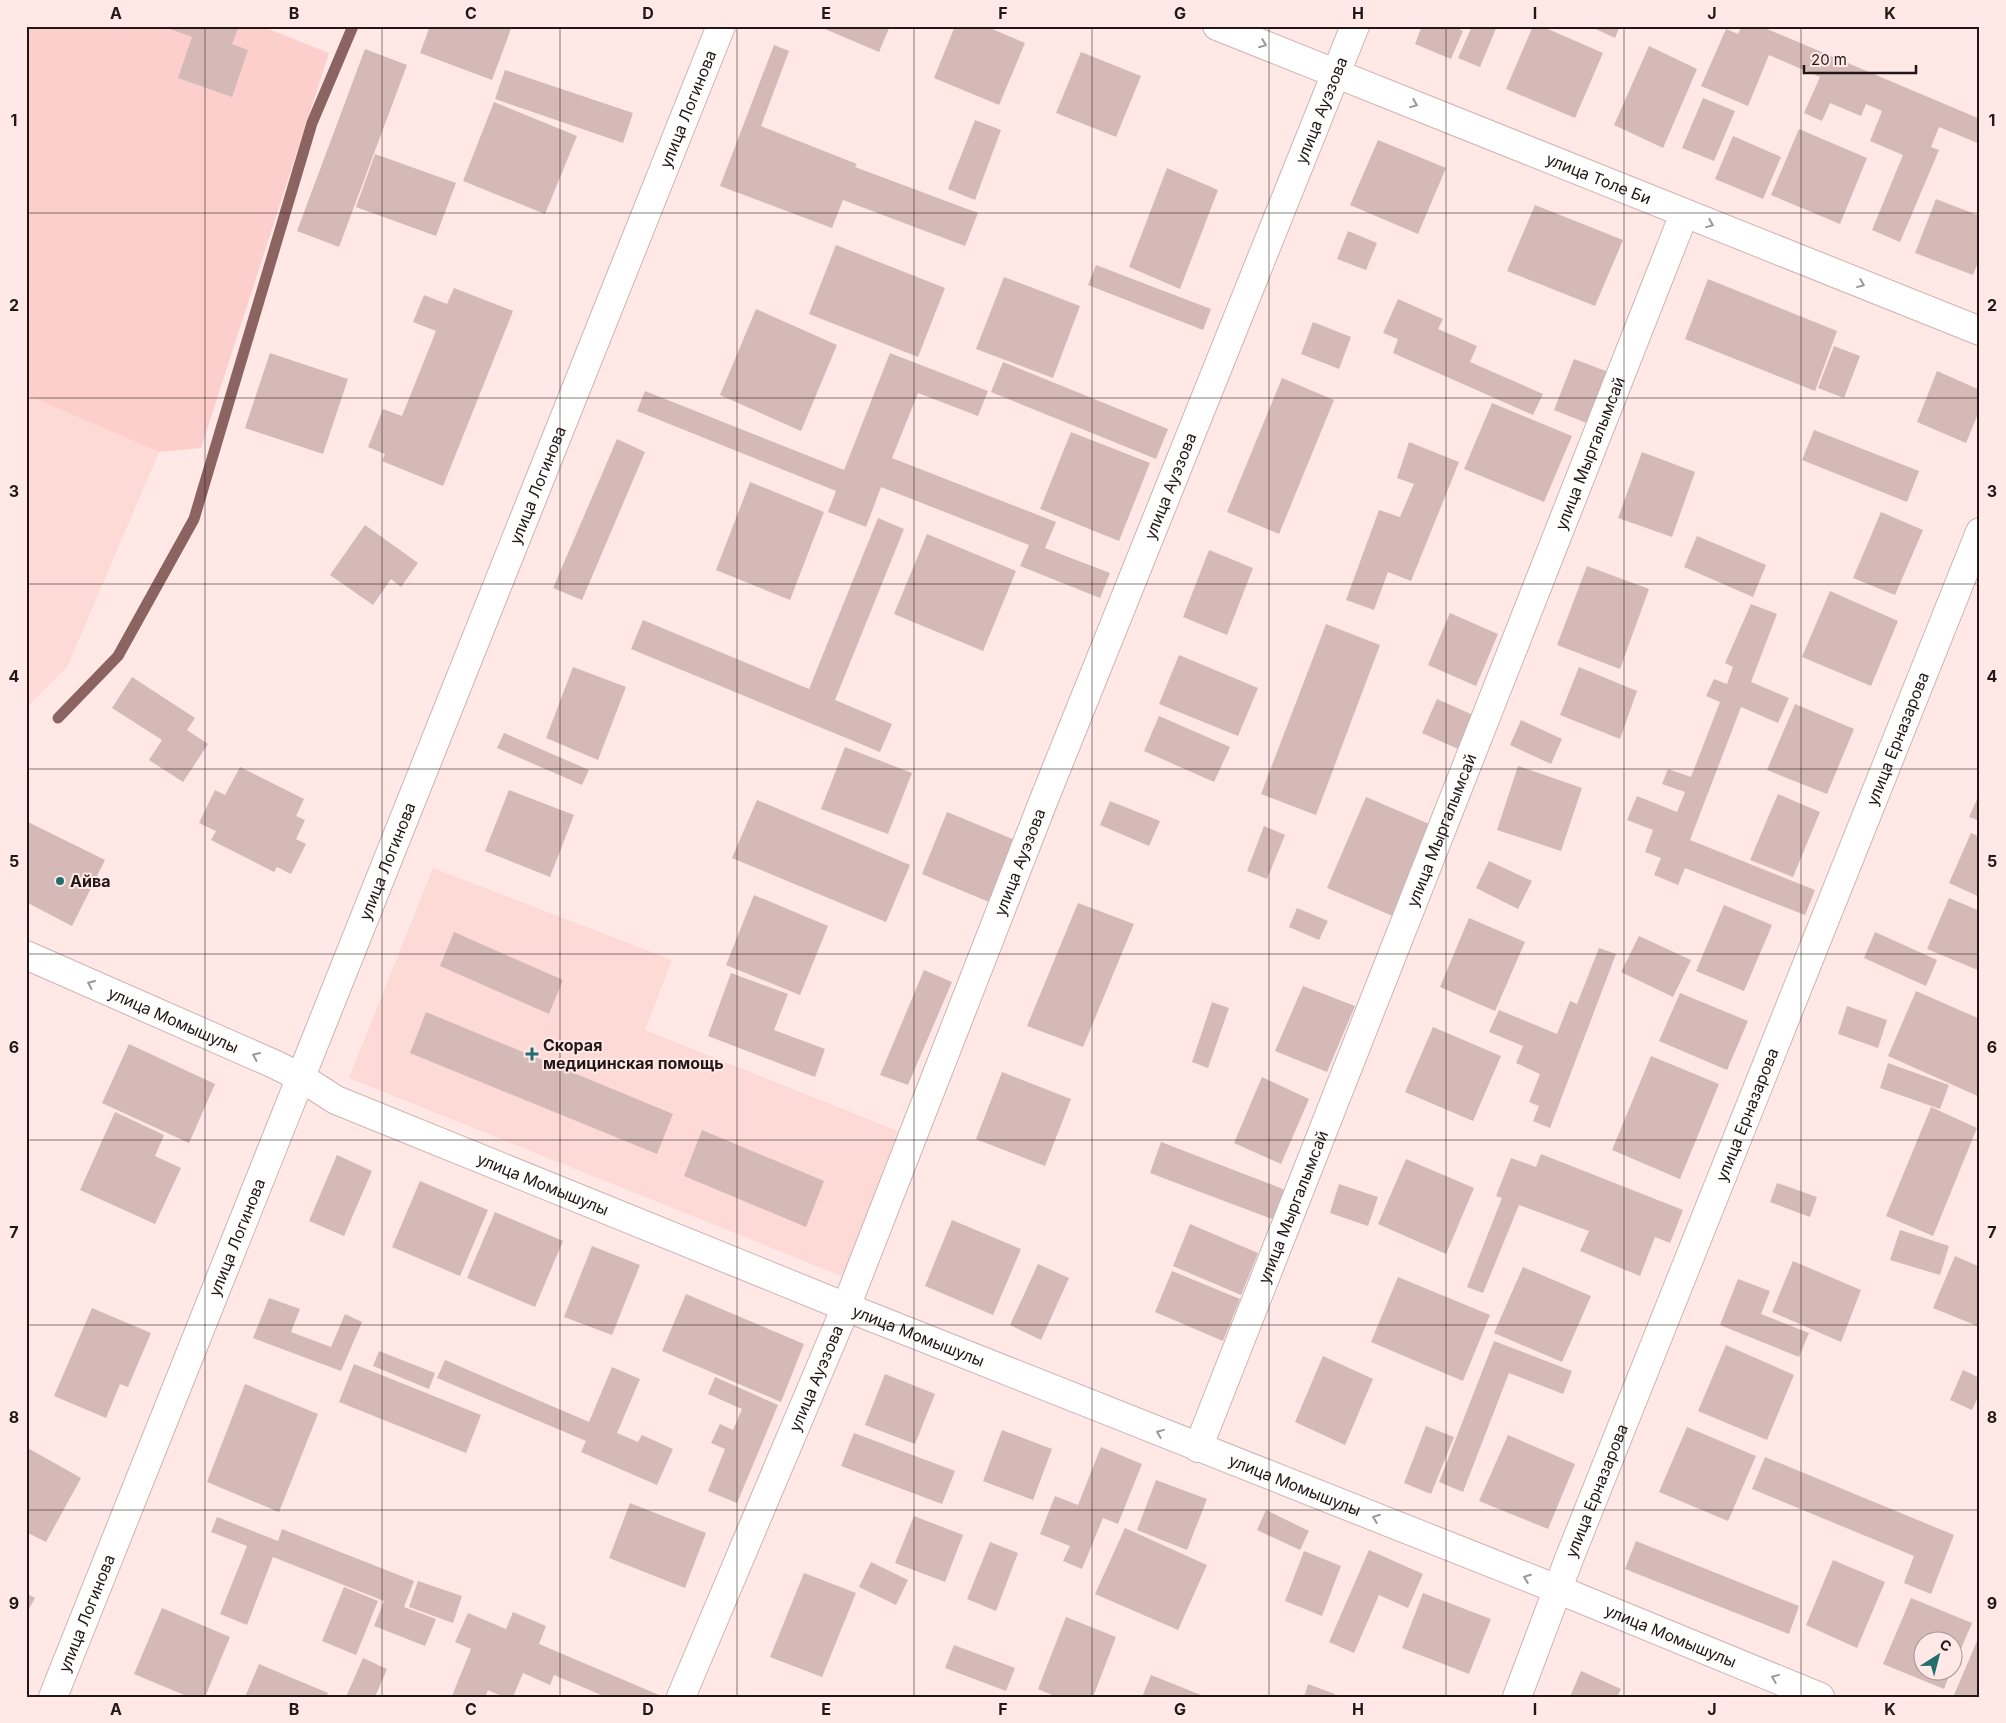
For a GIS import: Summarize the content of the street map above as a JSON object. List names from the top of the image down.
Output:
{
  "streets": {
    "street": [
      "улица Логинова",
      "улица Ауэзова",
      "улица Толе Би",
      "улица Мыргалымсай",
      "улица Ерназарова",
      "улица Момышулы"
    ]
  },
  "crossings": [
    ["улица Логинова", "улица Момышулы"],
    ["улица Ауэзова", "улица Толе Би"],
    ["улица Ауэзова", "улица Момышулы"],
    ["улица Толе Би", "улица Мыргалымсай"],
    ["улица Мыргалымсай", "улица Момышулы"],
    ["улица Ерназарова", "улица Момышулы"]
  ],
  "one_way": ["улица Толе Би", "улица Момышулы"],
  "places": {
    "other": ["Айва"],
    "health": ["Скорая медицинская помощь"]
  },
  "scale_bar": "20 m",
  "north": "top right",
  "grid": {
    "columns": [
      "A",
      "B",
      "C",
      "D",
      "E",
      "F",
      "G",
      "H",
      "I",
      "J",
      "K"
    ],
    "rows": [
      "1",
      "2",
      "3",
      "4",
      "5",
      "6",
      "7",
      "8",
      "9"
    ]
  }
}
